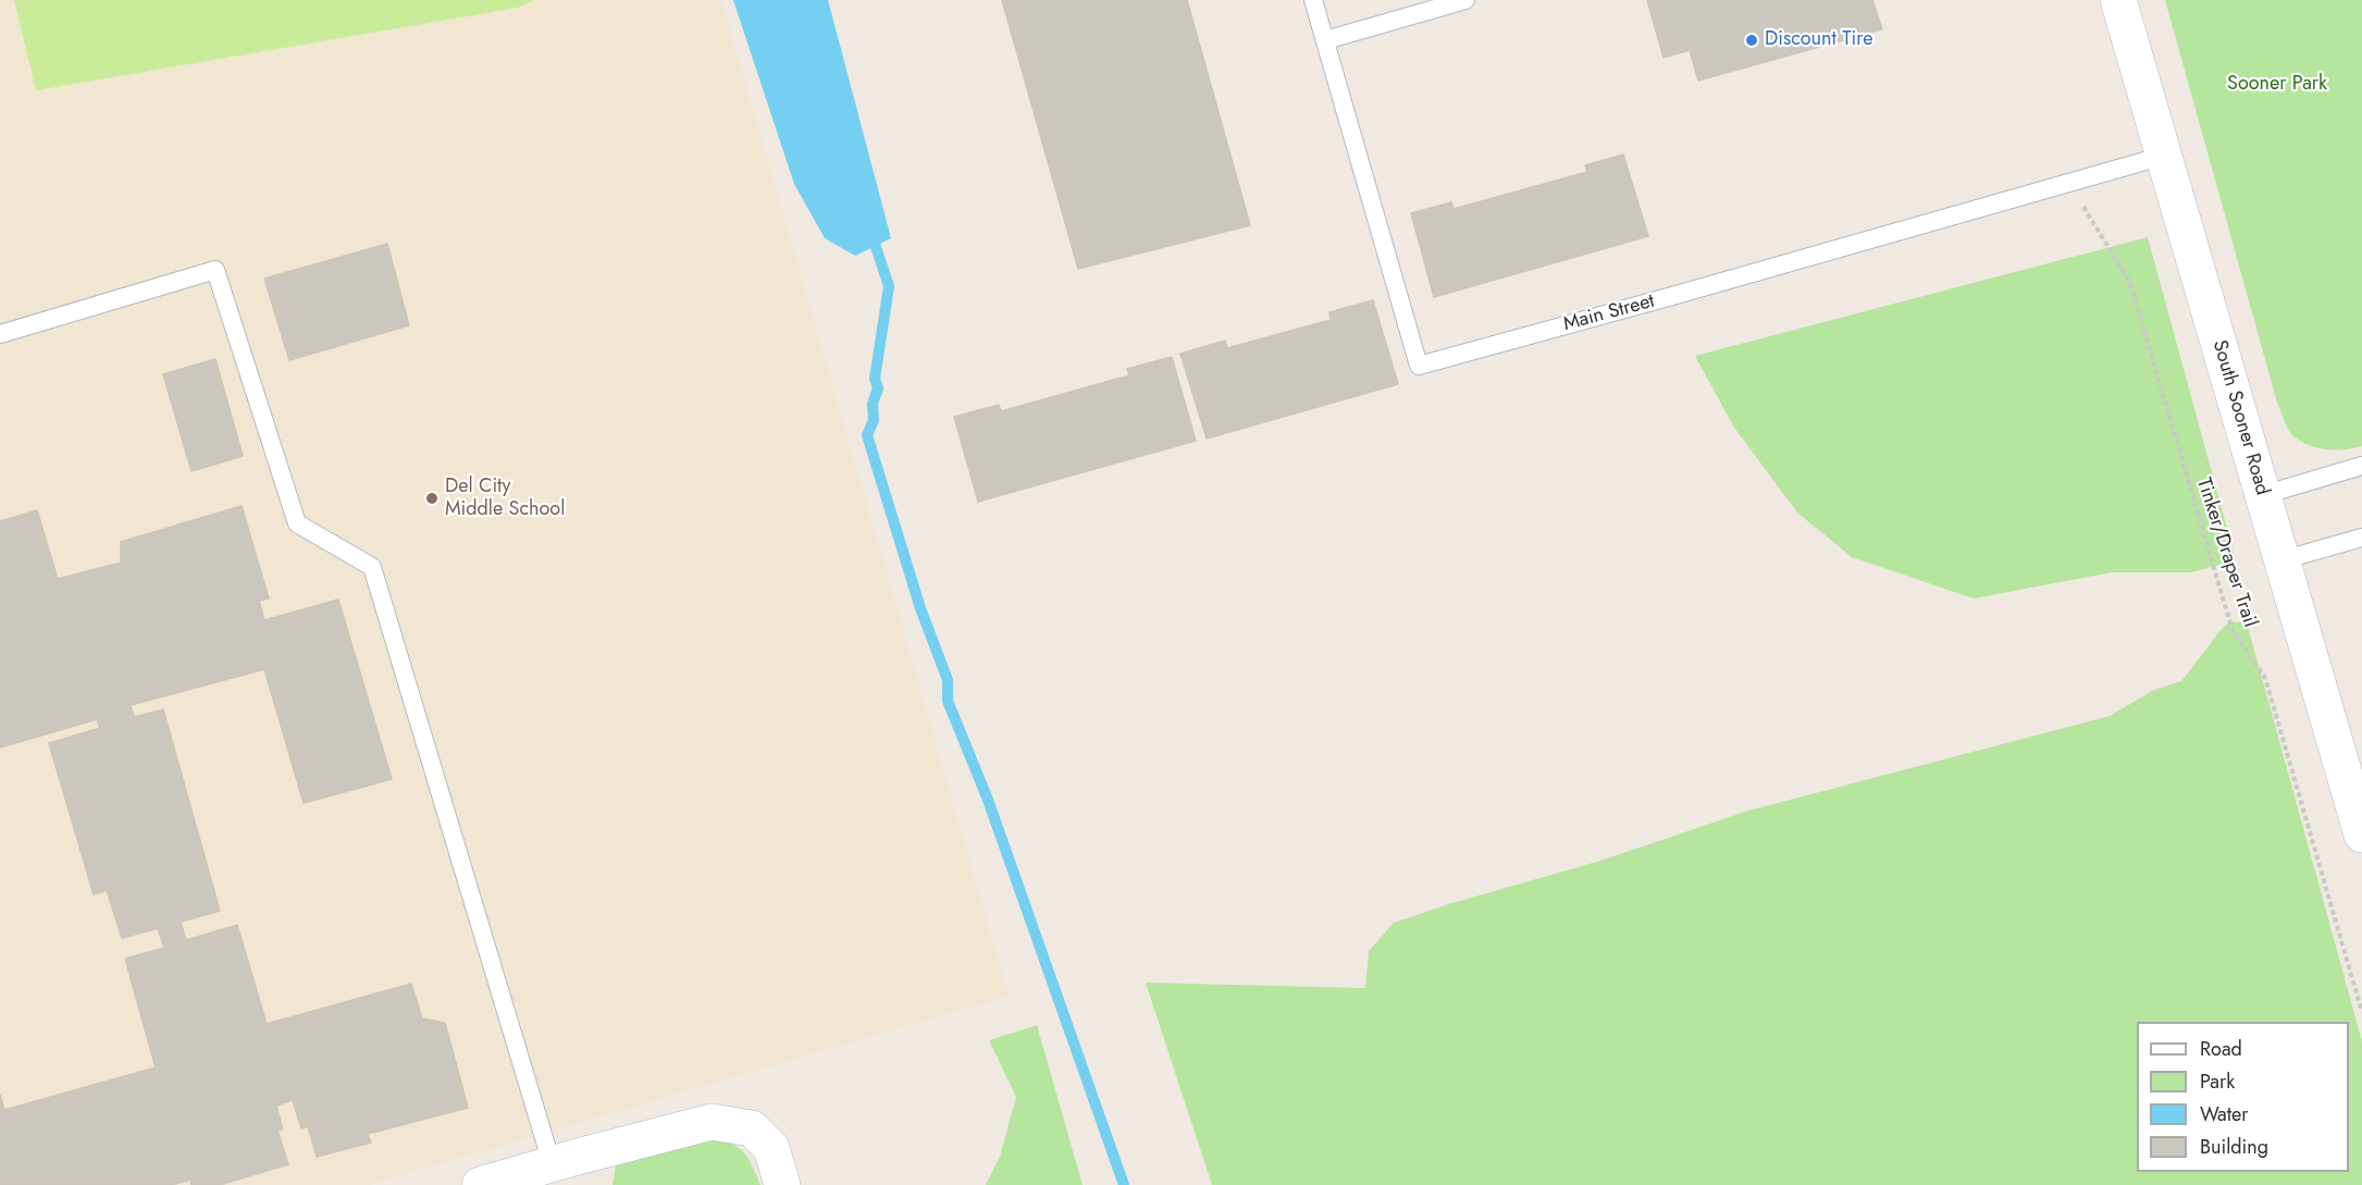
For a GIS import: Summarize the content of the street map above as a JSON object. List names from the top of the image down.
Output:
{
  "streets": {
    "main road": ["South Sooner Road"],
    "lane": ["Main Street"],
    "path": ["Tinker/Draper Trail"]
  },
  "crossings": [
    ["Main Street", "South Sooner Road"],
    ["Main Street", "Tinker/Draper Trail"]
  ],
  "parks": ["Sooner Park"],
  "places": ["Discount Tire", "Del City Middle School"],
  "legend": [
    "Road",
    "Park",
    "Water",
    "Building"
  ]
}
